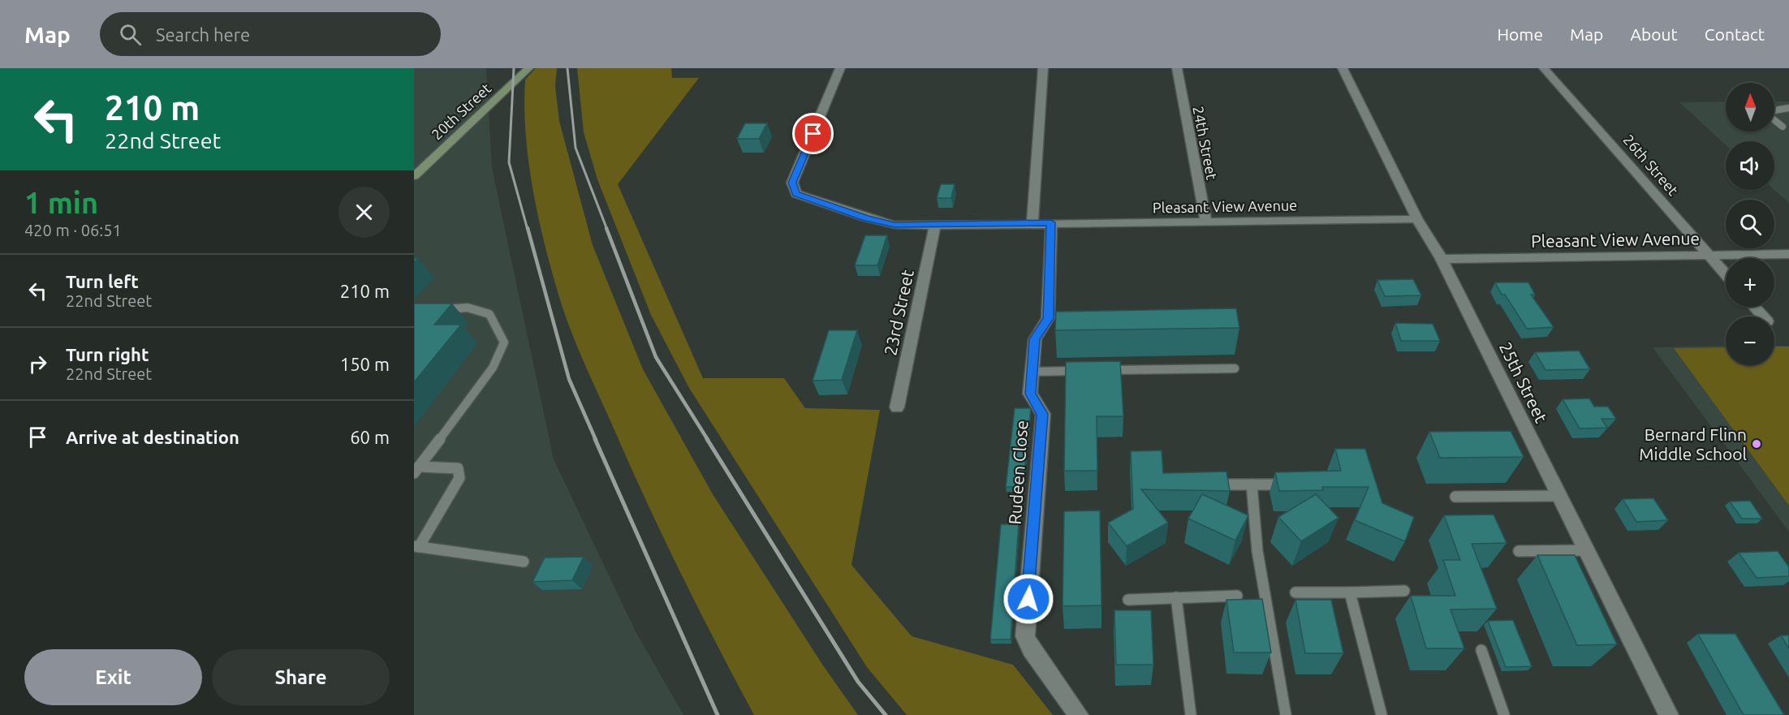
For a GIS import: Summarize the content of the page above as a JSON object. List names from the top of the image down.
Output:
{
  "streets": {
    "street": [
      "20th Street",
      "24th Street",
      "26th Street",
      "Pleasant View Avenue",
      "23rd Street",
      "25th Street",
      "Rudeen Close"
    ]
  },
  "crossings": [
    ["24th Street", "Pleasant View Avenue"],
    ["26th Street", "Pleasant View Avenue"],
    ["Pleasant View Avenue", "23rd Street"],
    ["Pleasant View Avenue", "25th Street"],
    ["Pleasant View Avenue", "Rudeen Close"]
  ],
  "places": ["Bernard Flinn Middle School"],
  "north": "top",
  "page": {
    "header": "Map",
    "search": "Search here",
    "nav": [
      "Home",
      "Map",
      "About",
      "Contact"
    ],
    "turn": ["210 m", "22nd Street"],
    "map_buttons": ["+", "−"],
    "heading": ["1 min", "420 m · 06:51"],
    "list": [
      {
        "name": "Turn left",
        "note": "22nd Street",
        "value": "210 m"
      },
      {
        "name": "Turn right",
        "note": "22nd Street",
        "value": "150 m"
      },
      {
        "name": "Arrive at destination",
        "value": "60 m"
      }
    ],
    "buttons": ["Exit", "Share"]
  }
}
